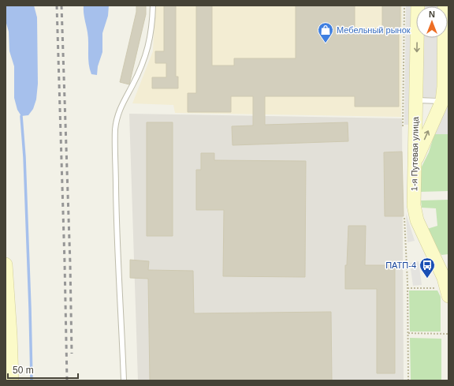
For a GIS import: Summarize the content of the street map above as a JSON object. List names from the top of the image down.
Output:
{
  "streets": {
    "street": ["1-я Путевая улица"]
  },
  "places": {
    "shop": ["Мебельный рынок"],
    "bus stop": ["ПАТП-4"]
  },
  "scale_bar": "50 m",
  "north": "top"
}
